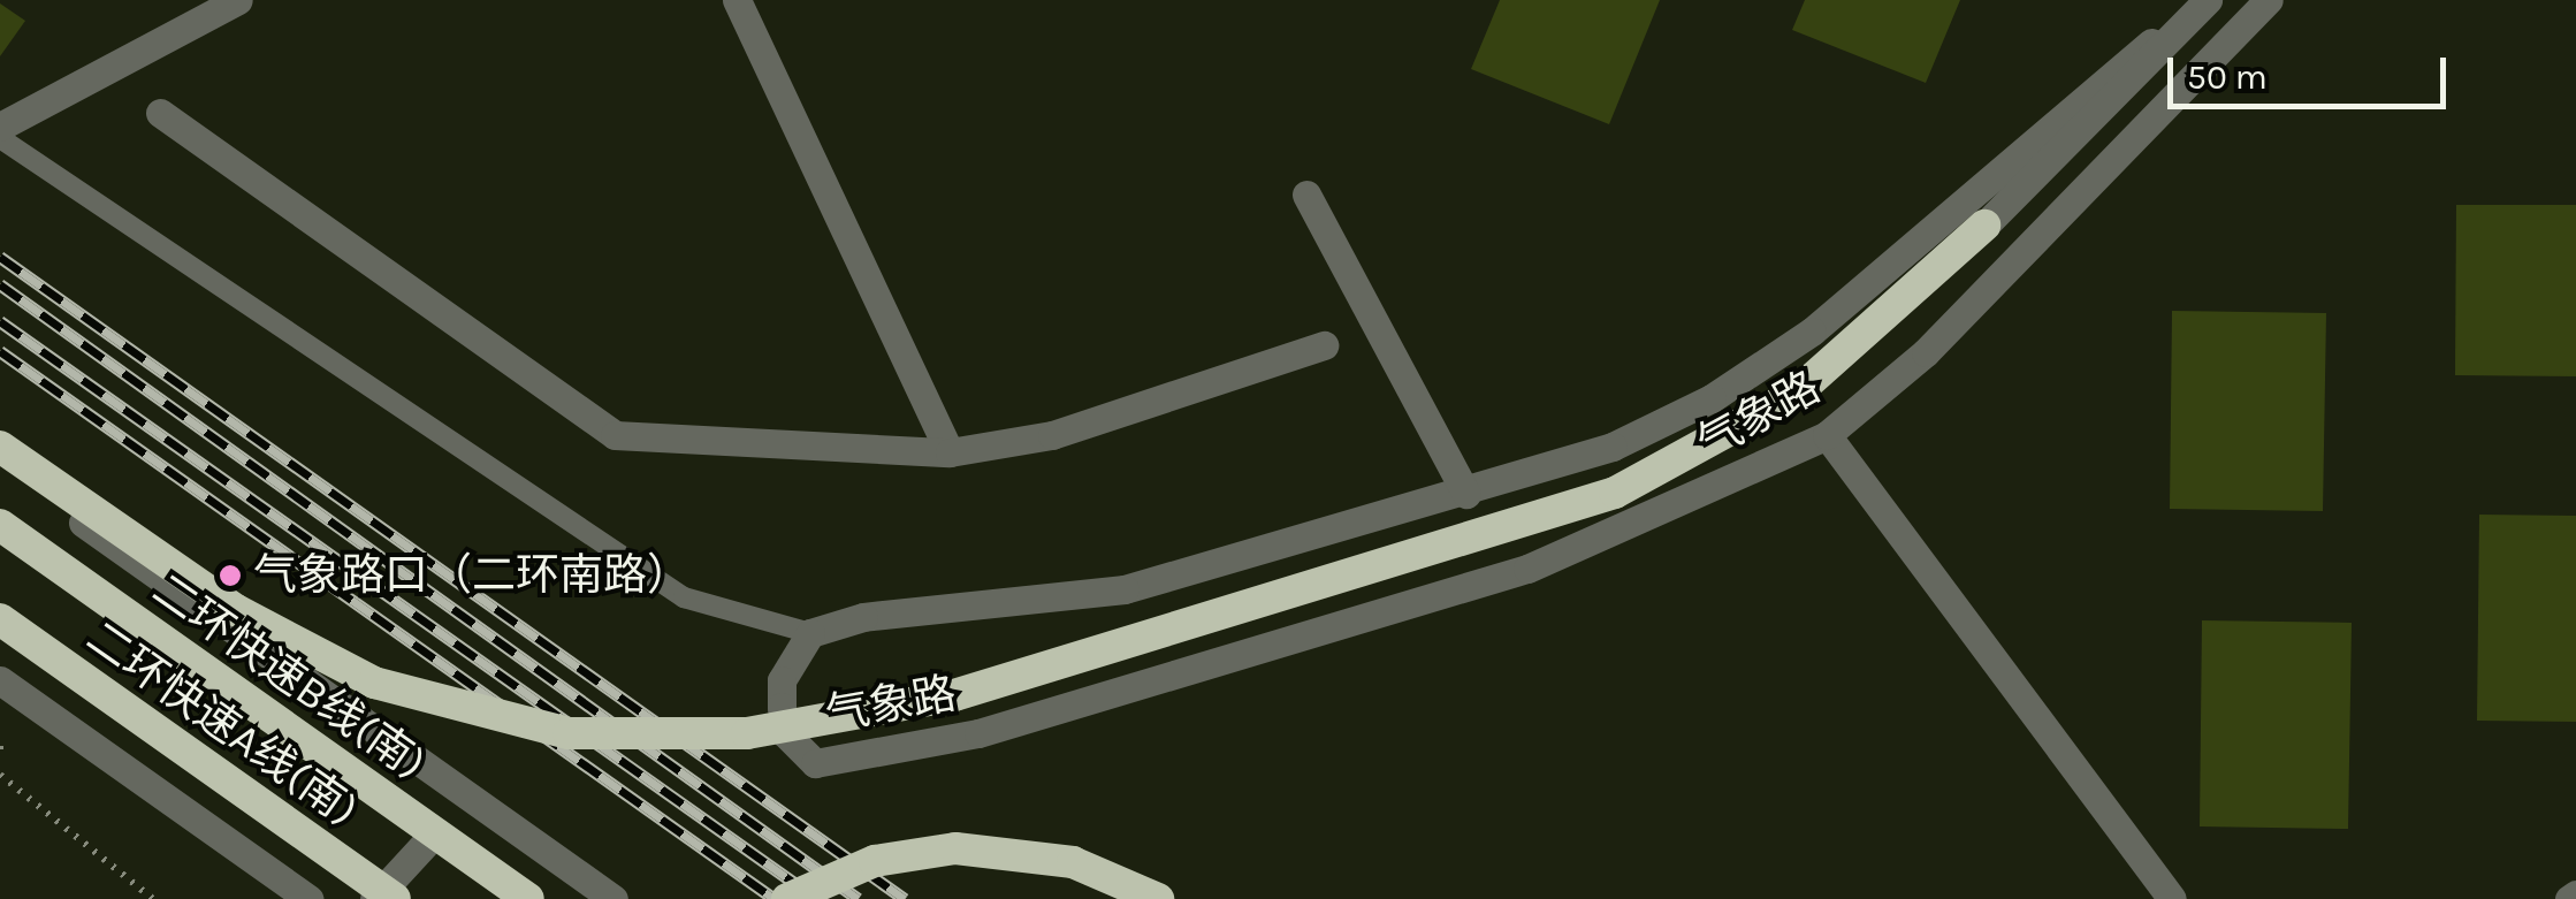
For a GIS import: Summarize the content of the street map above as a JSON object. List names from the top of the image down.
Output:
{
  "streets": {
    "highway": ["二环快速B线(南)", "二环快速A线(南)"],
    "street": ["气象路"]
  },
  "places": ["气象路口（二环南路）"],
  "scale_bar": "50 m"
}
